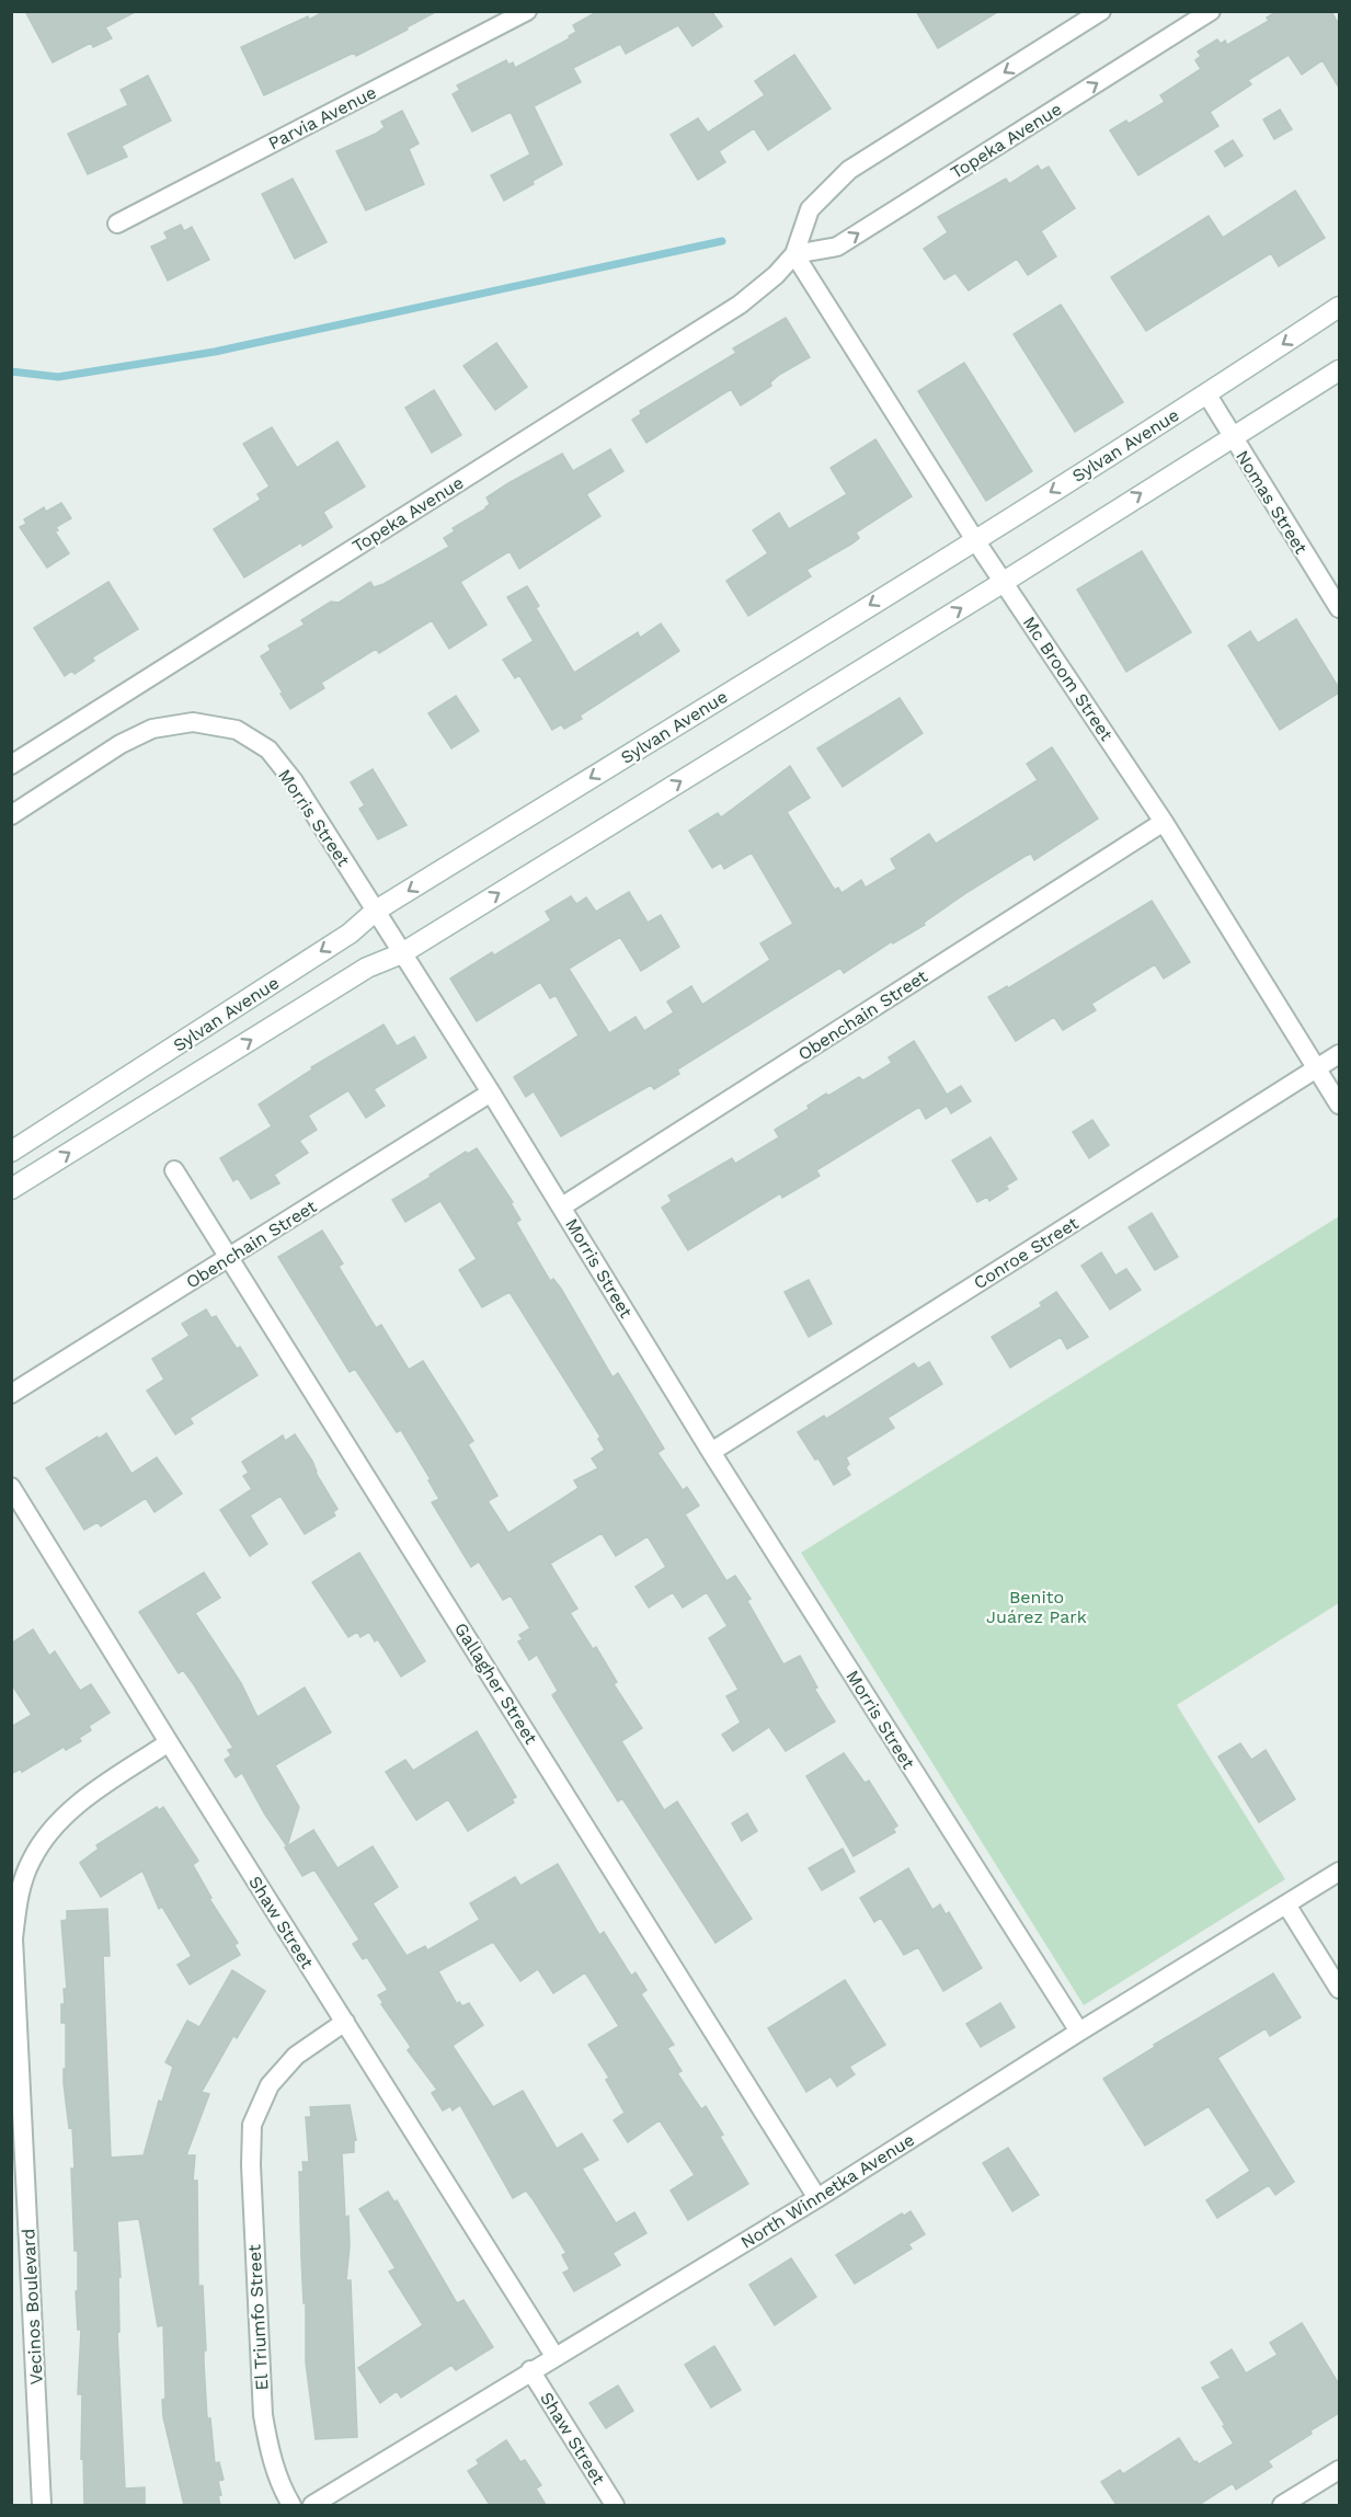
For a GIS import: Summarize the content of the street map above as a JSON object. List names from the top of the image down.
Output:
{
  "streets": {
    "main road": ["Sylvan Avenue"],
    "street": [
      "Parvia Avenue",
      "Topeka Avenue",
      "Nomas Street",
      "Mc Broom Street",
      "Morris Street",
      "Obenchain Street",
      "Conroe Street",
      "Gallagher Street",
      "Shaw Street",
      "North Winnetka Avenue",
      "Vecinos Boulevard",
      "El Triumfo Street"
    ]
  },
  "crossings": [
    ["Topeka Avenue", "Mc Broom Street"],
    ["Sylvan Avenue", "Nomas Street"],
    ["Sylvan Avenue", "Mc Broom Street"],
    ["Sylvan Avenue", "Morris Street"],
    ["Mc Broom Street", "Obenchain Street"],
    ["Mc Broom Street", "Conroe Street"],
    ["Morris Street", "Obenchain Street"],
    ["Morris Street", "Conroe Street"],
    ["Morris Street", "North Winnetka Avenue"],
    ["Obenchain Street", "Gallagher Street"],
    ["Gallagher Street", "North Winnetka Avenue"],
    ["Shaw Street", "North Winnetka Avenue"],
    ["Shaw Street", "Vecinos Boulevard"],
    ["Shaw Street", "El Triumfo Street"]
  ],
  "parks": ["Benito Juárez Park"]
}
